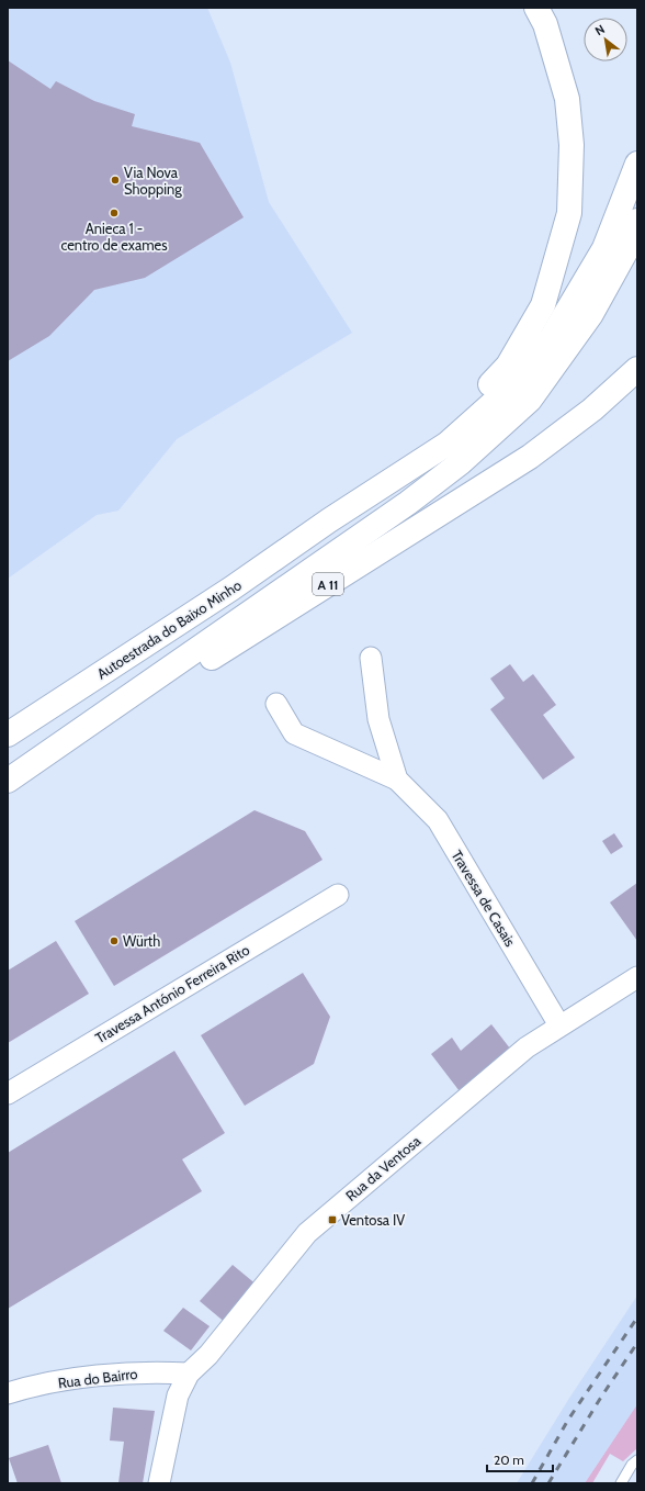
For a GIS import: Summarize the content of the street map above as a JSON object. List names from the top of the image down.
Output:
{
  "streets": {
    "highway": ["A 11", "Autoestrada do Baixo Minho"],
    "street": [
      "Travessa de Casais",
      "Travessa António Ferreira Rito",
      "Rua da Ventosa",
      "Rua do Bairro"
    ]
  },
  "crossings": [
    ["Travessa de Casais", "Rua da Ventosa"],
    ["Rua da Ventosa", "Rua do Bairro"]
  ],
  "places": {
    "other": ["Via Nova Shopping", "Anieca 1 - centro de exames", "Würth"],
    "transit": ["Ventosa IV"]
  },
  "scale_bar": "20 m",
  "north": "top left"
}
